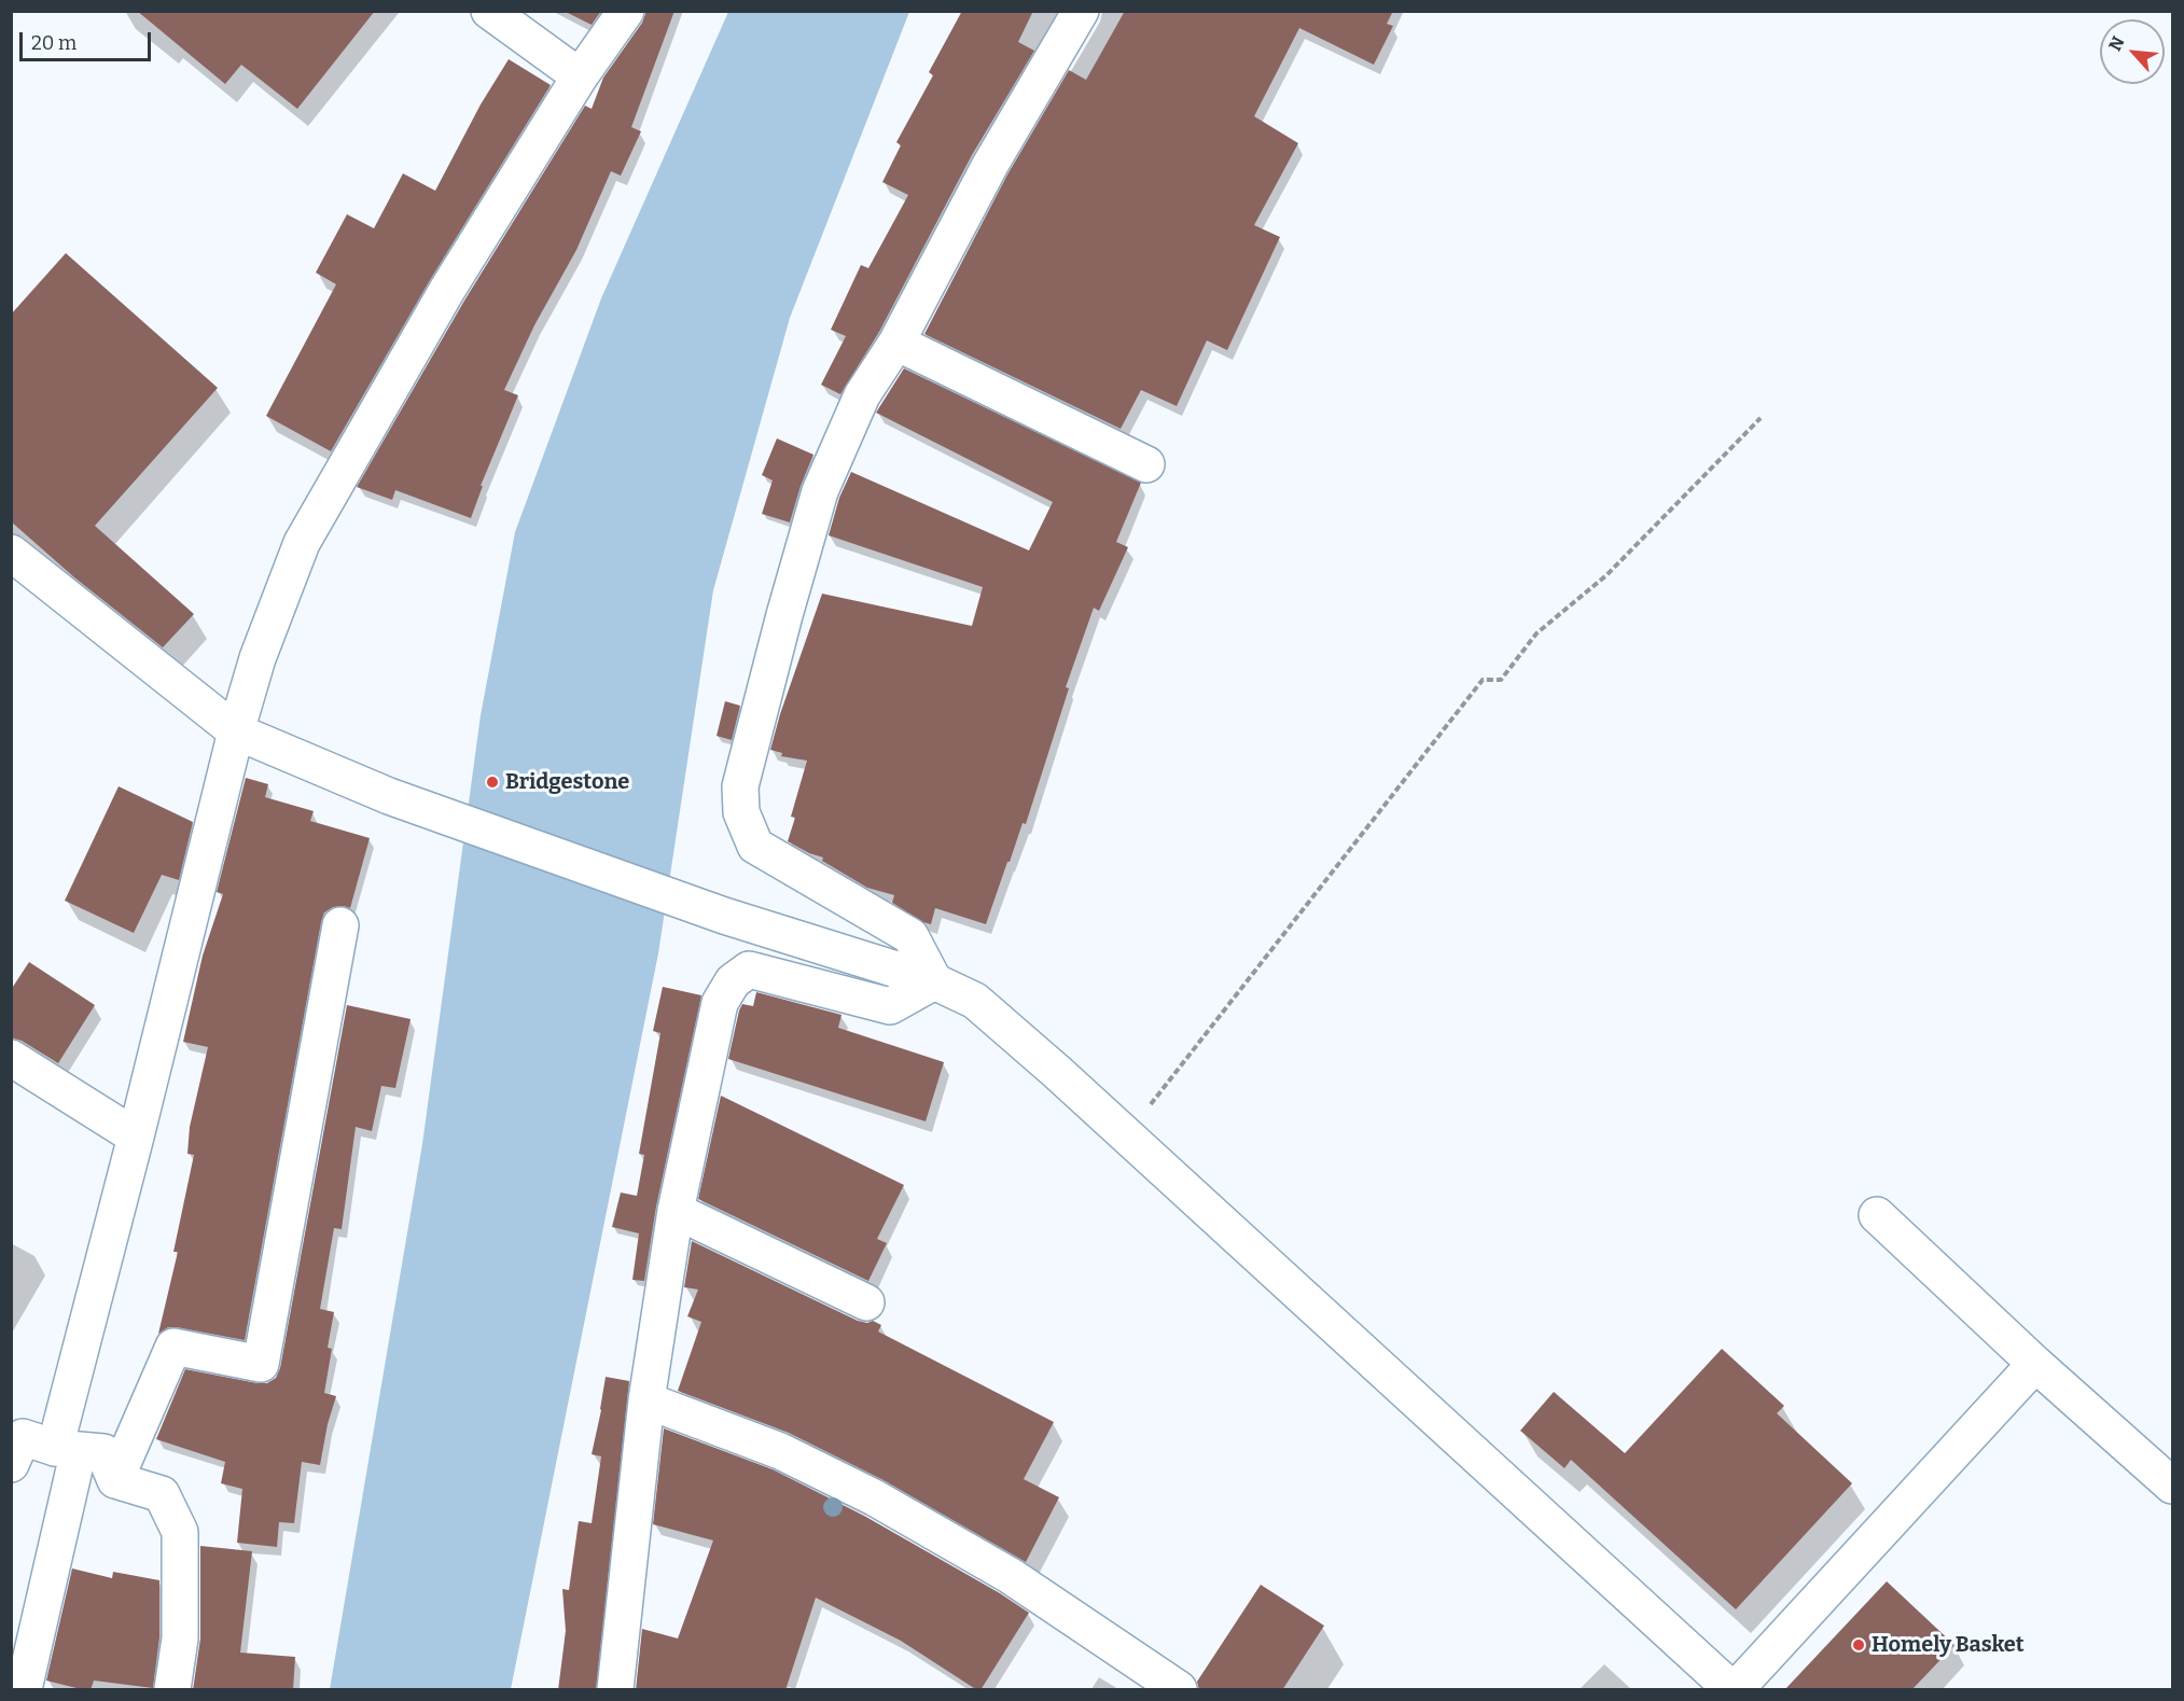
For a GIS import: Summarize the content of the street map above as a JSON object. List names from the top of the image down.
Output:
{
  "places": ["Bridgestone", "Homely Basket"],
  "scale_bar": "20 m",
  "north": "top left"
}
